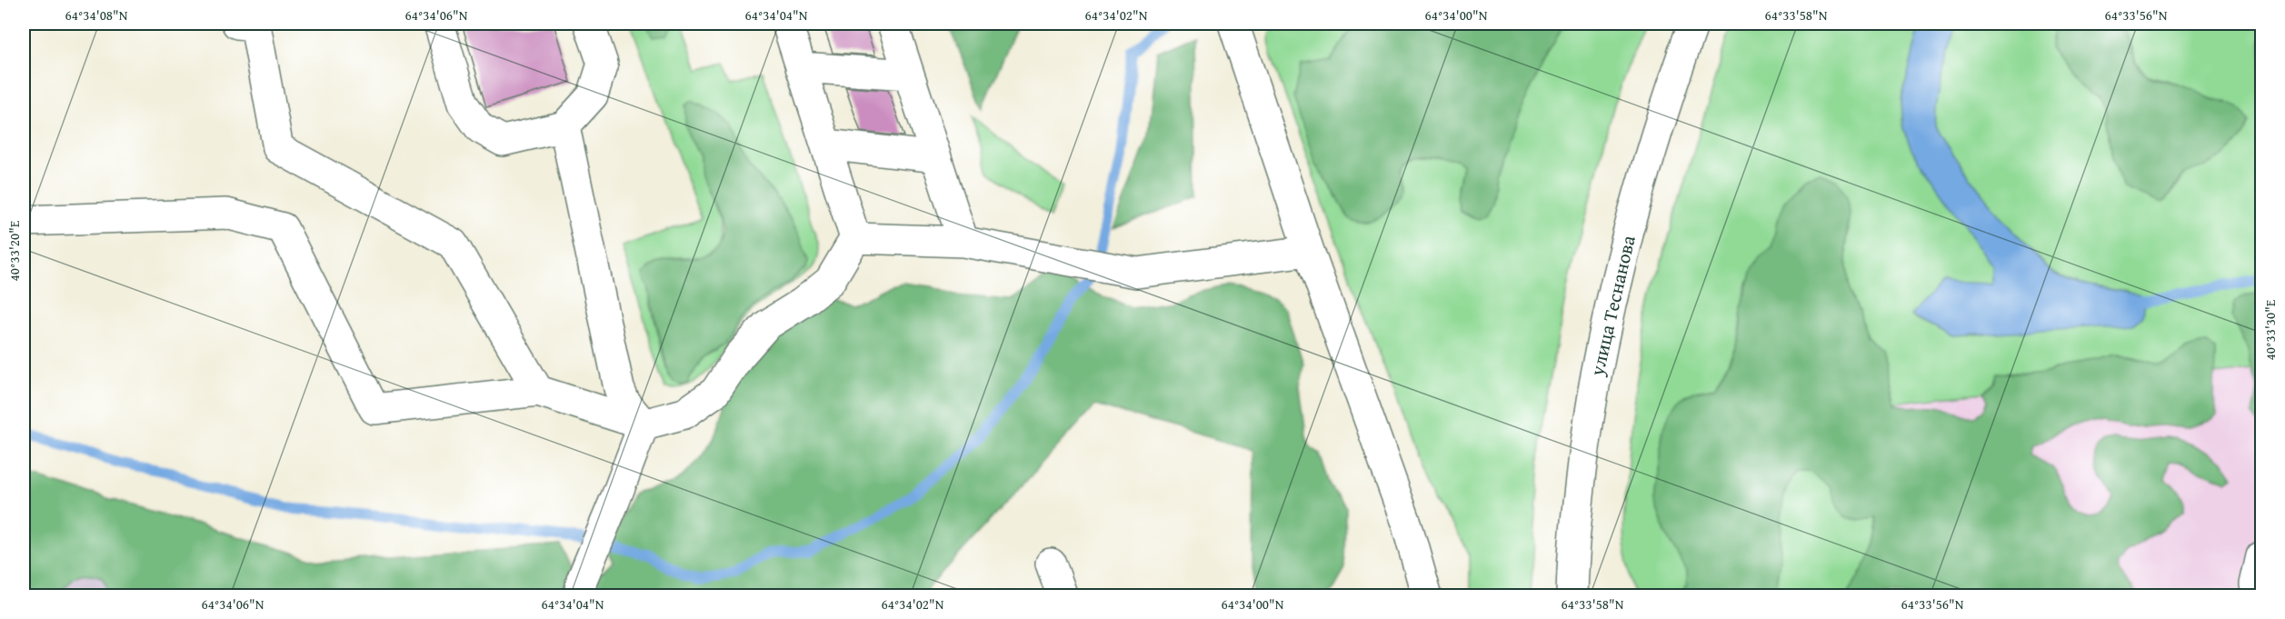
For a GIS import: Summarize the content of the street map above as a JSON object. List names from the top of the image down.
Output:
{
  "streets": {
    "street": ["улица Теснанова"]
  },
  "coordinates": [
    "64°34'08\"N",
    "64°34'06\"N",
    "64°34'04\"N",
    "64°34'02\"N",
    "64°34'00\"N",
    "64°33'58\"N",
    "64°33'56\"N",
    "40°33'20\"E",
    "40°33'30\"E"
  ]
}
